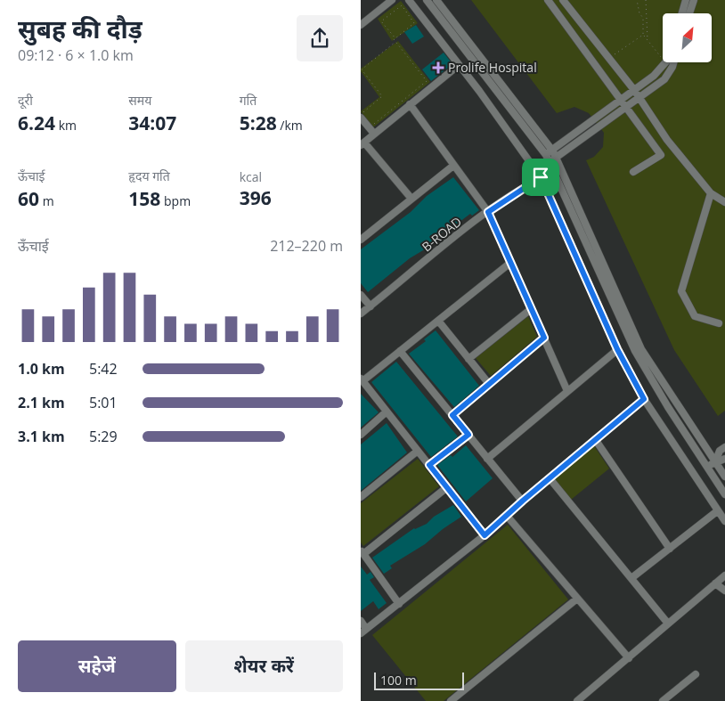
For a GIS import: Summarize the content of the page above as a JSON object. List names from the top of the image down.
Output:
{
  "streets": {
    "street": ["B-ROAD"]
  },
  "places": {
    "health": ["Prolife Hospital"]
  },
  "scale_bar": "100 m",
  "north": "top right",
  "page": {
    "heading": ["सुबह की दौड़", "09:12 · 6 × 1.0 km"],
    "stats": [
      ["दूरी", "6.24 km"],
      ["समय", "34:07"],
      ["गति", "5:28 /km"],
      ["ऊँचाई", "60 m"],
      ["हृदय गति", "158 bpm"],
      ["kcal", "396"]
    ],
    "chart": ["ऊँचाई", "212–220 m"],
    "list": [
      {
        "name": "1.0 km",
        "note": "5:42"
      },
      {
        "name": "2.1 km",
        "note": "5:01"
      },
      {
        "name": "3.1 km",
        "note": "5:29"
      }
    ],
    "buttons": ["सहेजें", "शेयर करें"],
    "scale": "100 m"
  }
}
